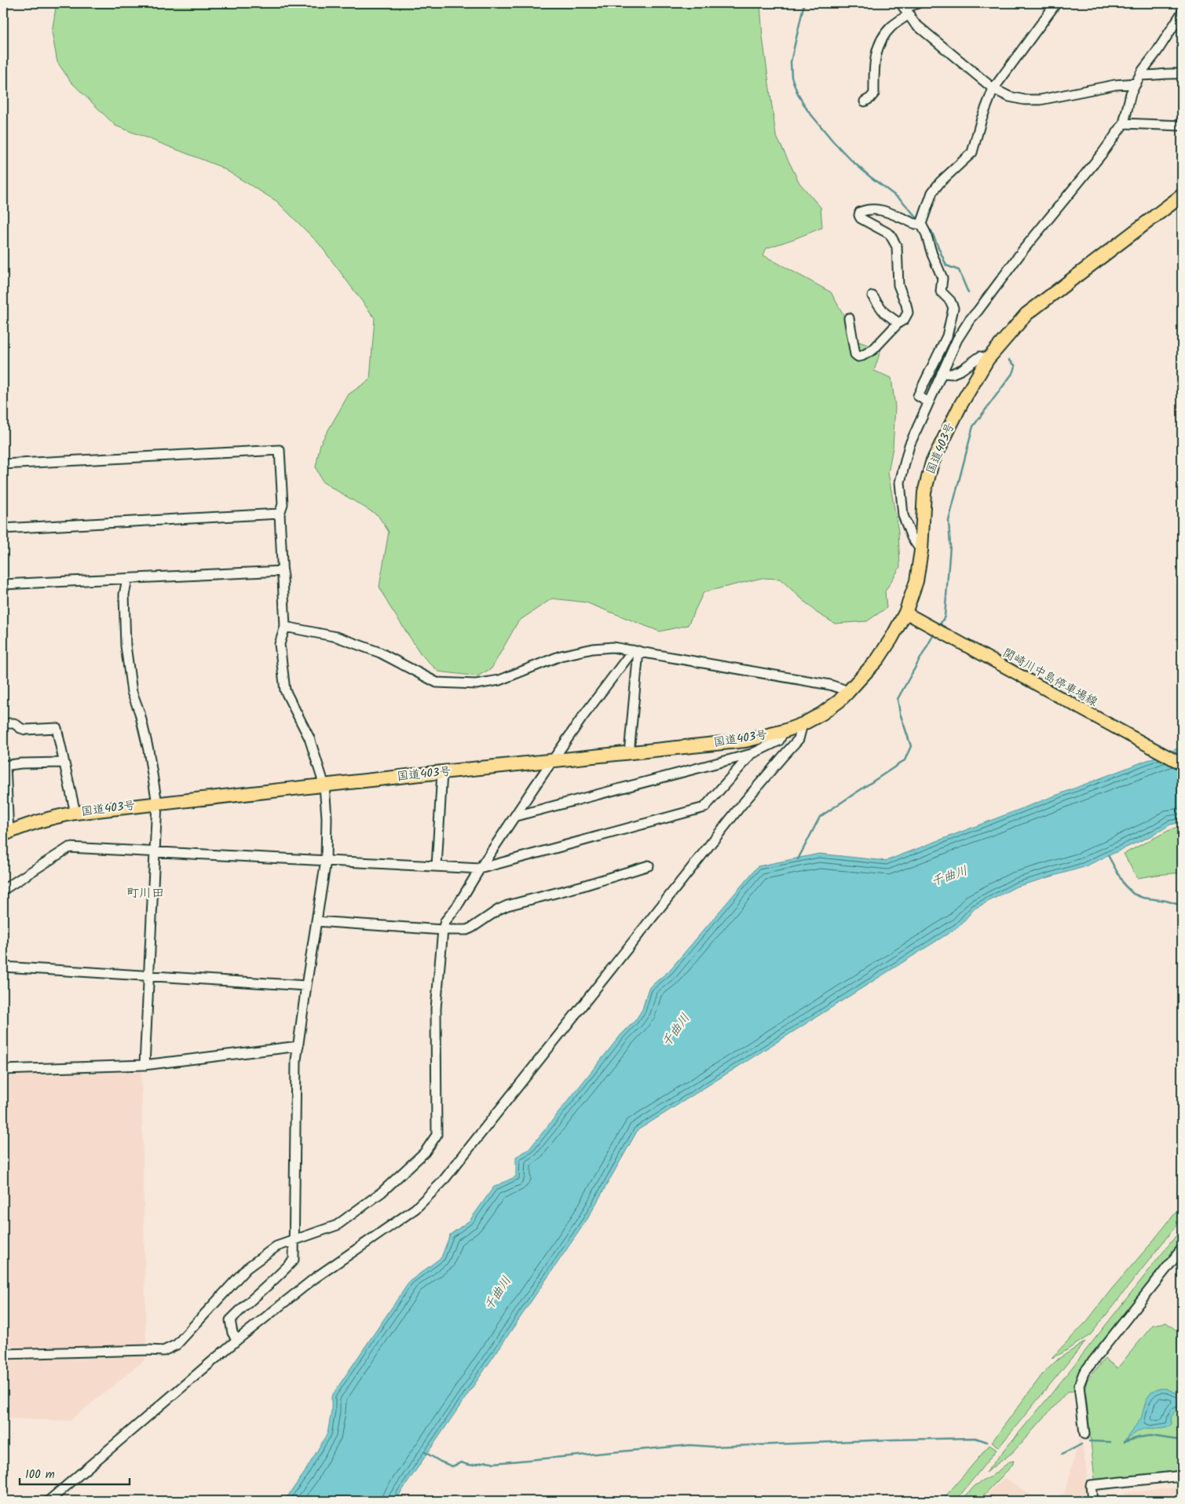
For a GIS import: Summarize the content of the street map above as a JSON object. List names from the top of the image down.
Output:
{
  "streets": {
    "highway": ["国道403号"],
    "main road": ["関崎川中島停車場線"]
  },
  "crossings": [
    ["国道403号", "関崎川中島停車場線"]
  ],
  "districts": ["町川田"],
  "water": ["千曲川"],
  "scale_bar": "100 m"
}
